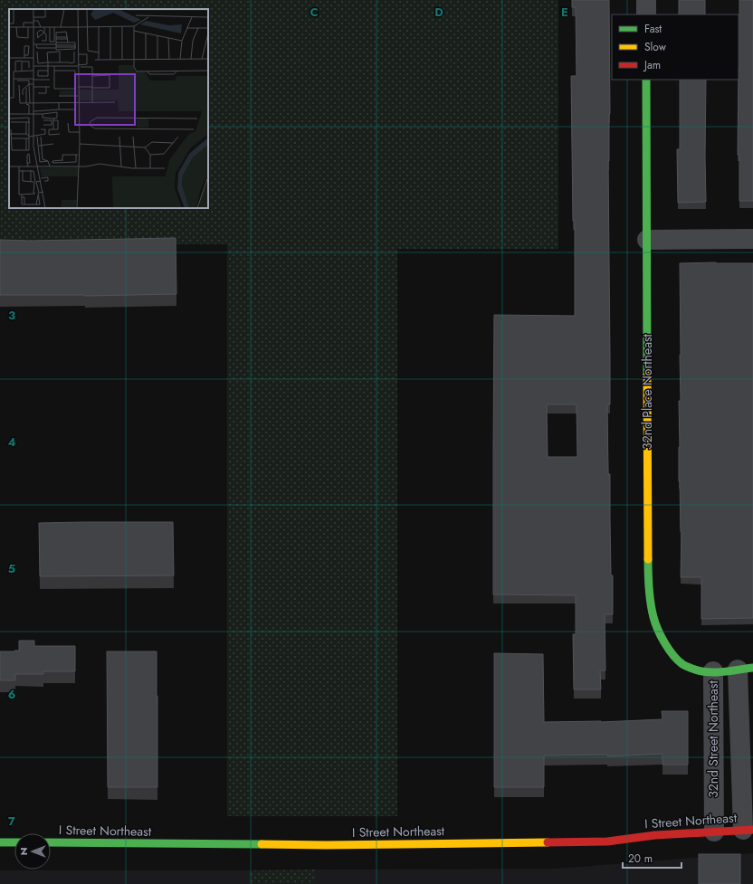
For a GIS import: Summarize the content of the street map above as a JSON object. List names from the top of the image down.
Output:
{
  "streets": {
    "street": ["32nd Place Northeast", "32nd Street Northeast", "I Street Northeast"]
  },
  "crossings": [
    ["32nd Place Northeast", "32nd Street Northeast"],
    ["32nd Street Northeast", "I Street Northeast"]
  ],
  "legend": ["Fast", "Slow", "Jam"],
  "scale_bar": "20 m",
  "north": "left",
  "grid": {
    "columns": ["C", "D", "E"],
    "rows": [
      "3",
      "4",
      "5",
      "6",
      "7"
    ]
  }
}
